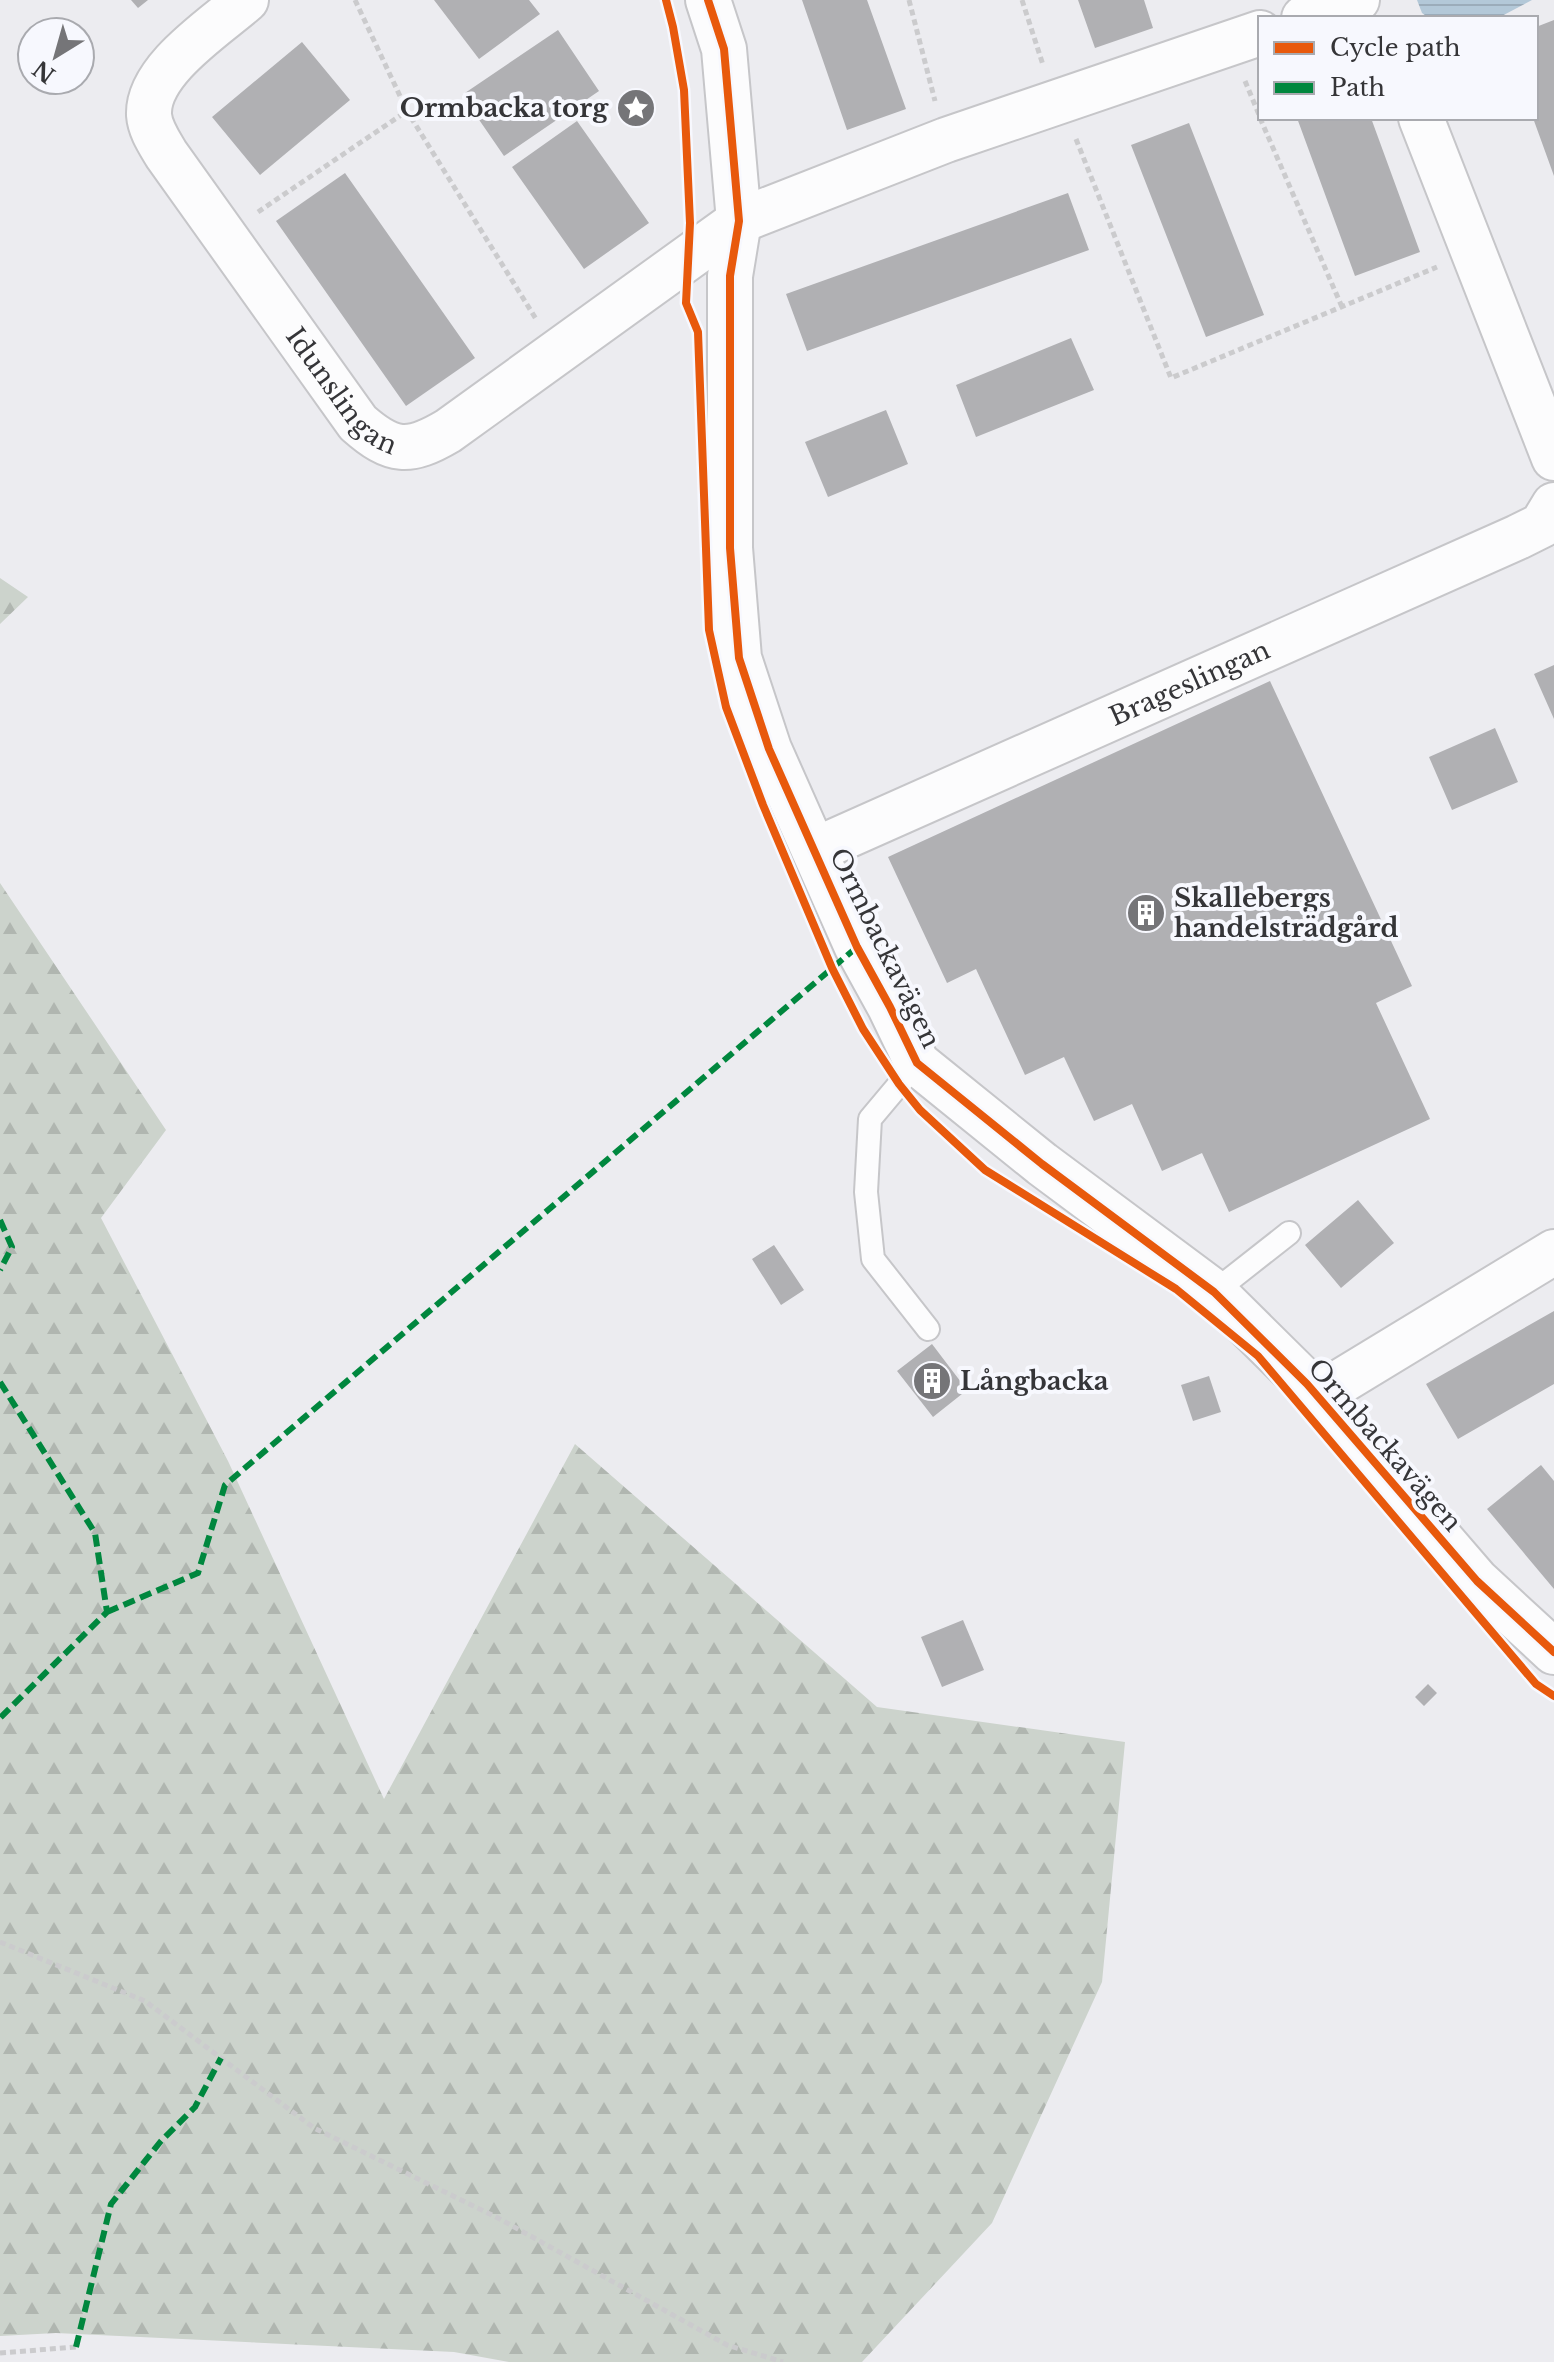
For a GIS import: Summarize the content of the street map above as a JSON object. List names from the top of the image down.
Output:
{
  "streets": {
    "street": ["Idunslingan", "Brageslingan", "Ormbackavägen"]
  },
  "crossings": [
    ["Idunslingan", "Ormbackavägen"],
    ["Brageslingan", "Ormbackavägen"]
  ],
  "places": {
    "place": ["Ormbacka torg"],
    "building": ["Skallebergs handelsträdgård", "Långbacka"]
  },
  "legend": ["Cycle path", "Path"],
  "north": "bottom left"
}
